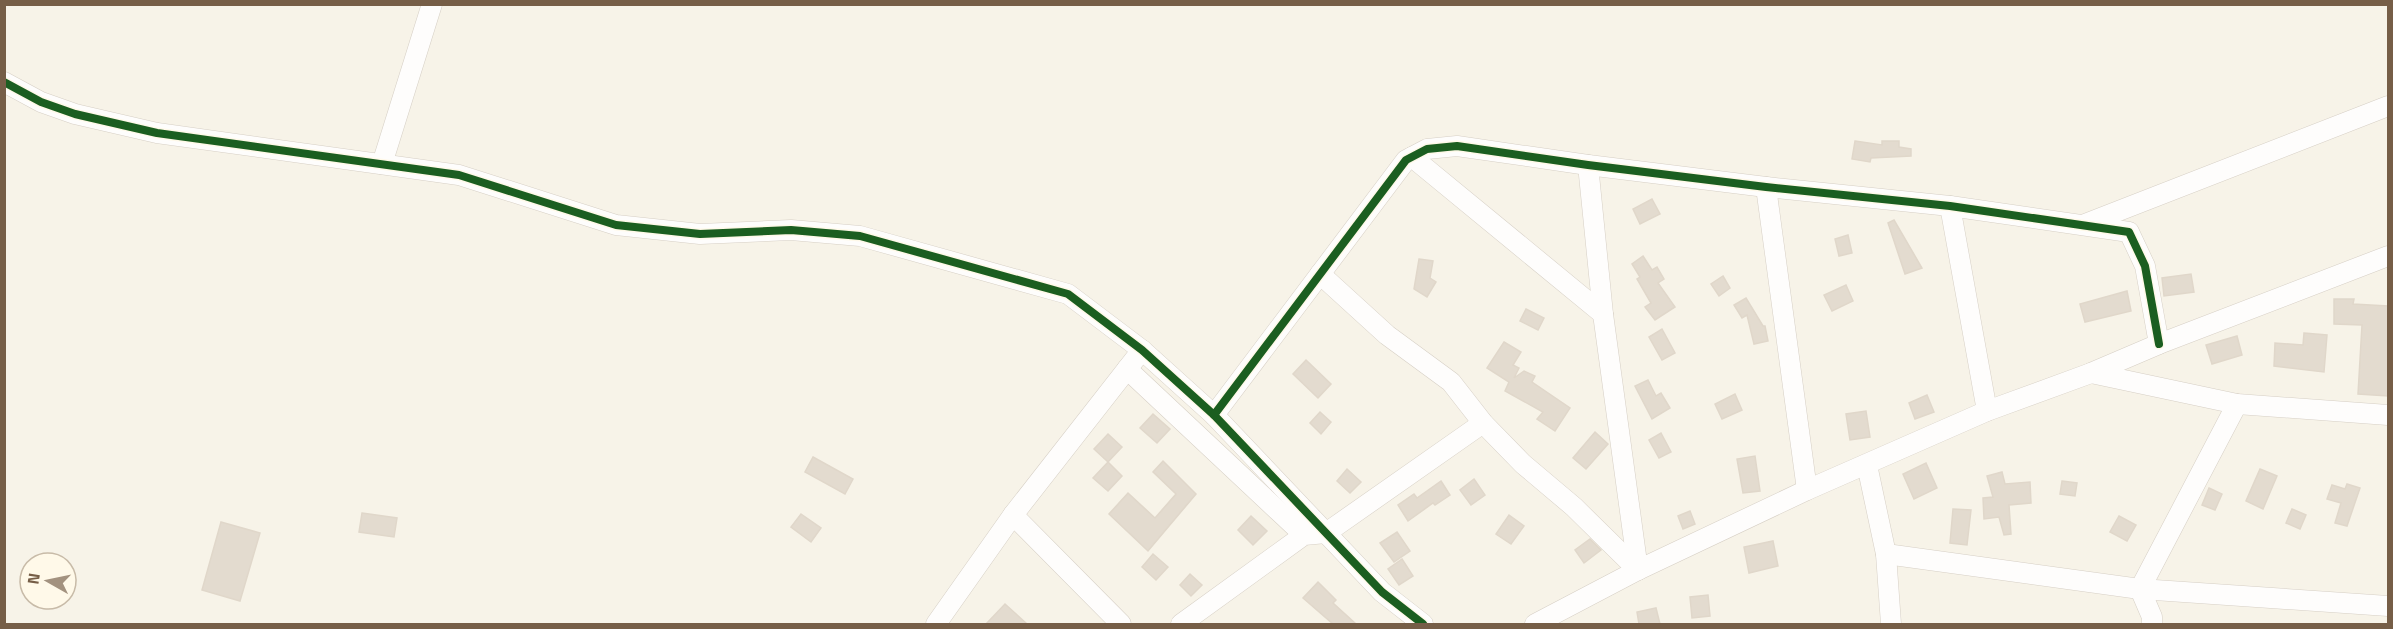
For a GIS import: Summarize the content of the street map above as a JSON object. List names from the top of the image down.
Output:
{
  "north": "left"
}
